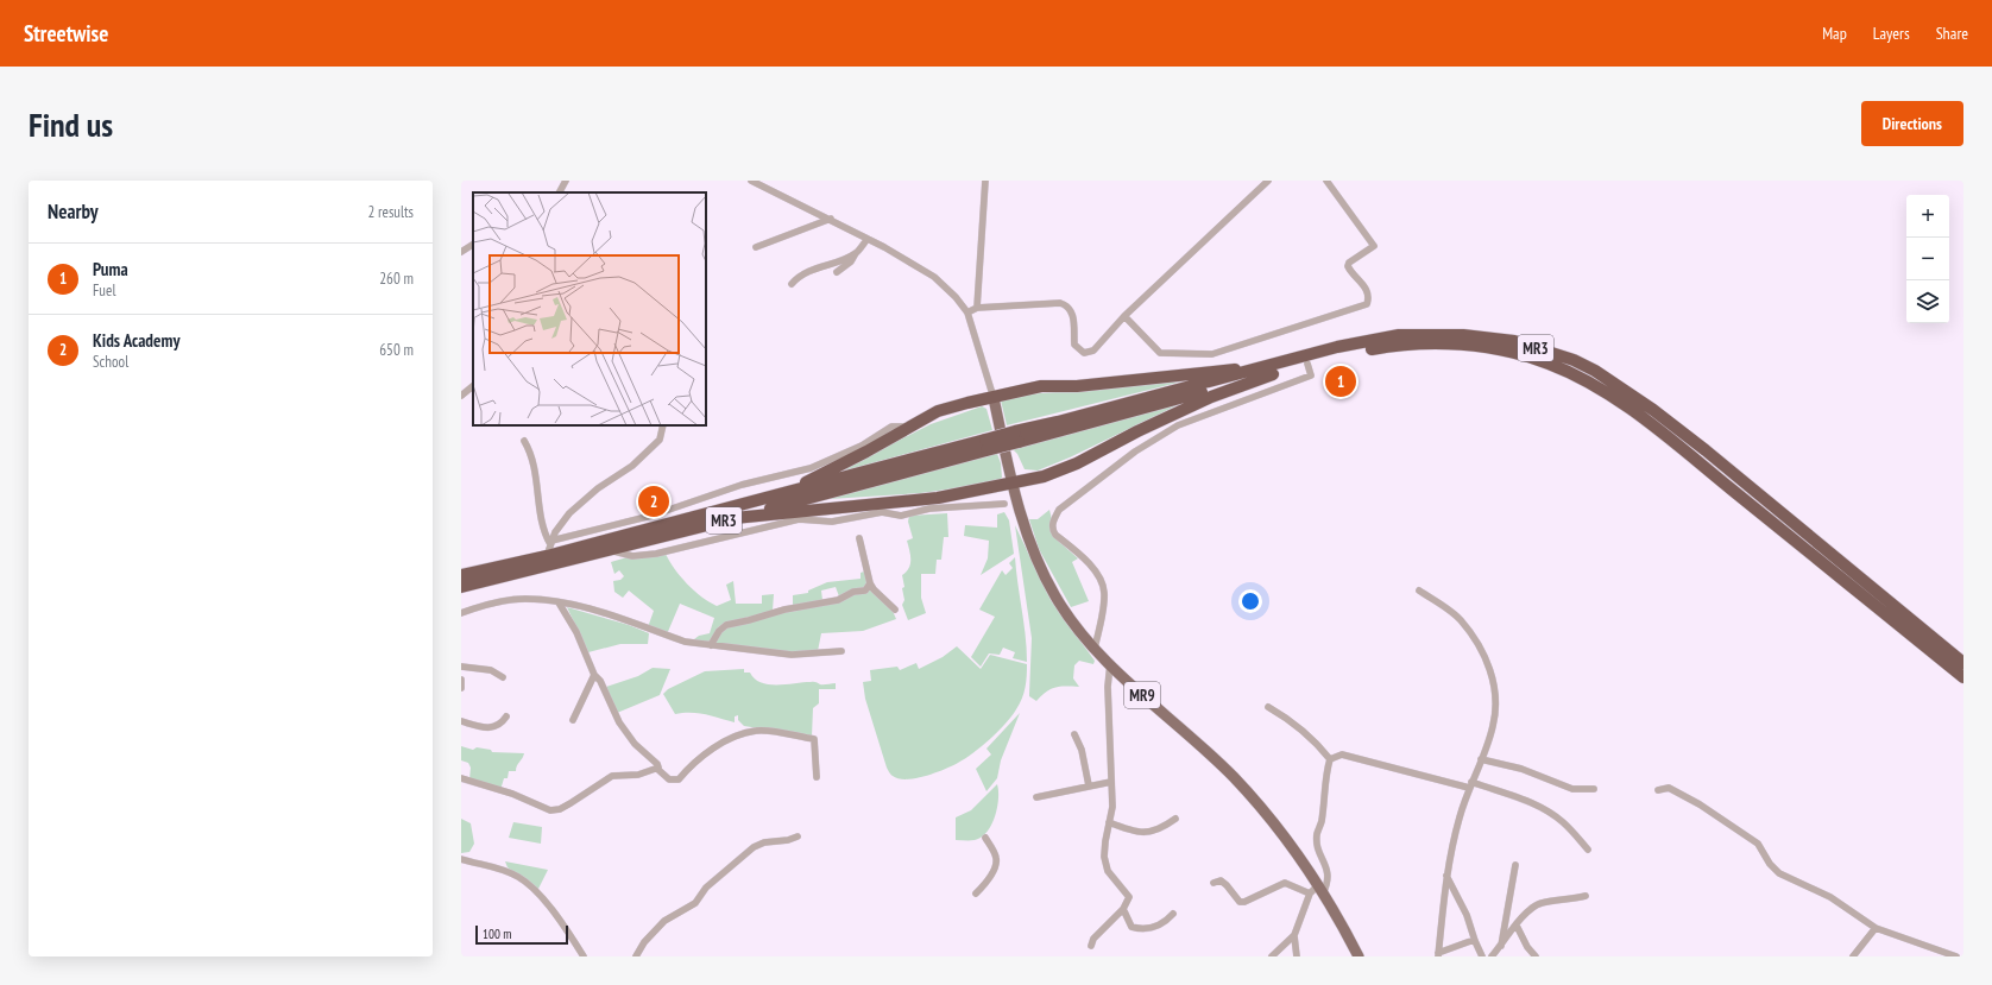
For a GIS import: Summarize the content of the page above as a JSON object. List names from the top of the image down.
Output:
{
  "streets": {
    "highway": ["MR3"],
    "main road": ["MR9"]
  },
  "scale_bar": "100 m",
  "page": {
    "header": "Streetwise",
    "nav": ["Map", "Layers", "Share"],
    "buttons": "Directions",
    "title": "Find us",
    "heading": ["Nearby", "2 results"],
    "map_buttons": ["+", "−"],
    "list": [
      {
        "mark": "1",
        "name": "Puma",
        "note": "Fuel",
        "value": "260 m"
      },
      {
        "mark": "2",
        "name": "Kids Academy",
        "note": "School",
        "value": "650 m"
      }
    ],
    "pins": ["1", "2"],
    "scale": "100 m"
  }
}
